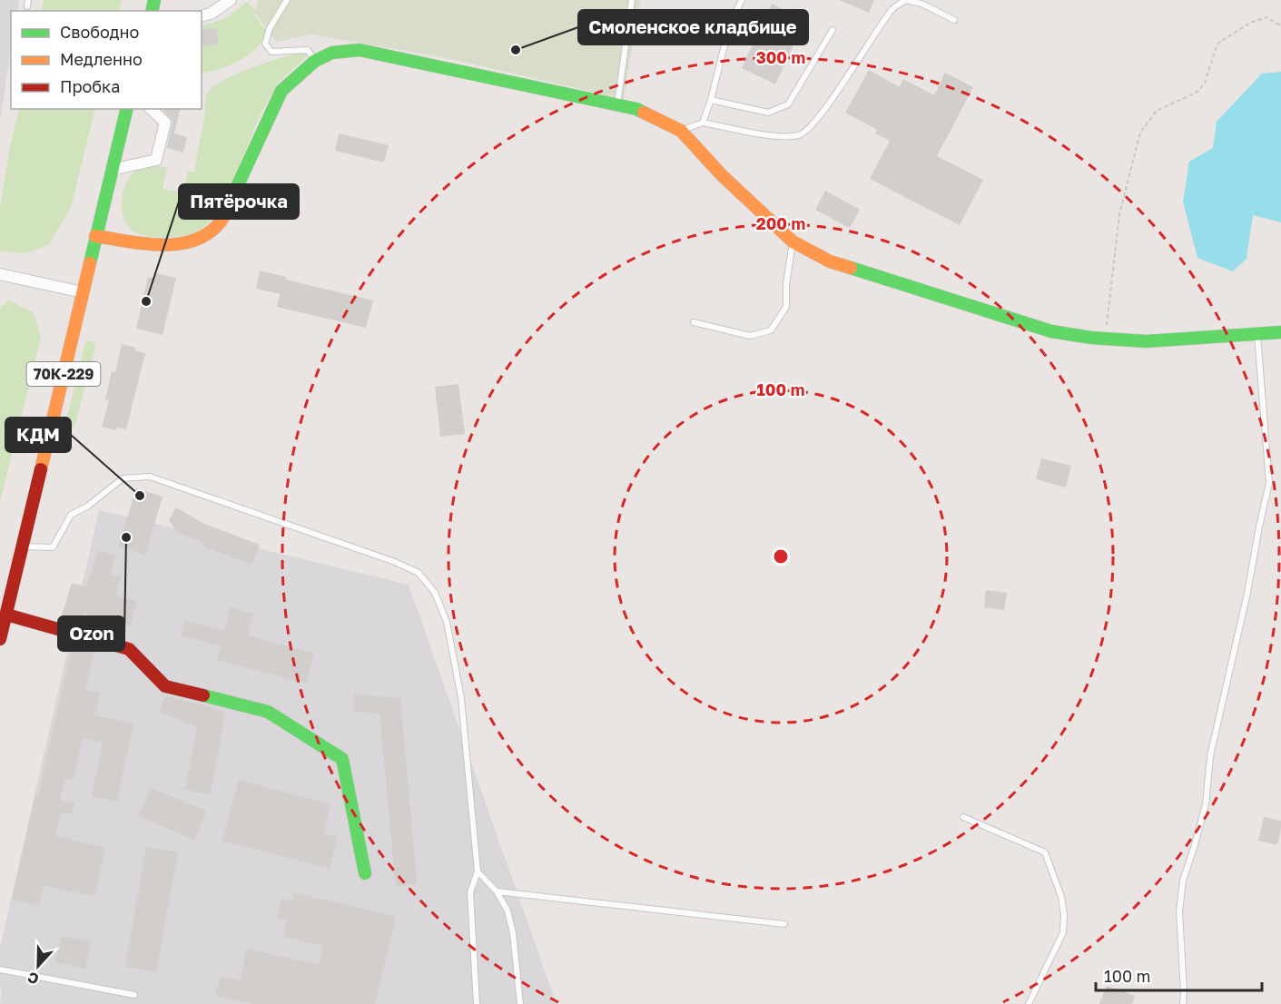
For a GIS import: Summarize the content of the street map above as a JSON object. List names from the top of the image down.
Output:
{
  "streets": {
    "street": ["70К-229"]
  },
  "places": [
    "Смоленское кладбище",
    "Пятёрочка",
    "КДМ",
    "Ozon"
  ],
  "legend": ["Свободно", "Медленно", "Пробка"],
  "scale_bar": "100 m",
  "north": "bottom",
  "rings": ["300 m", "200 m", "100 m"]
}
